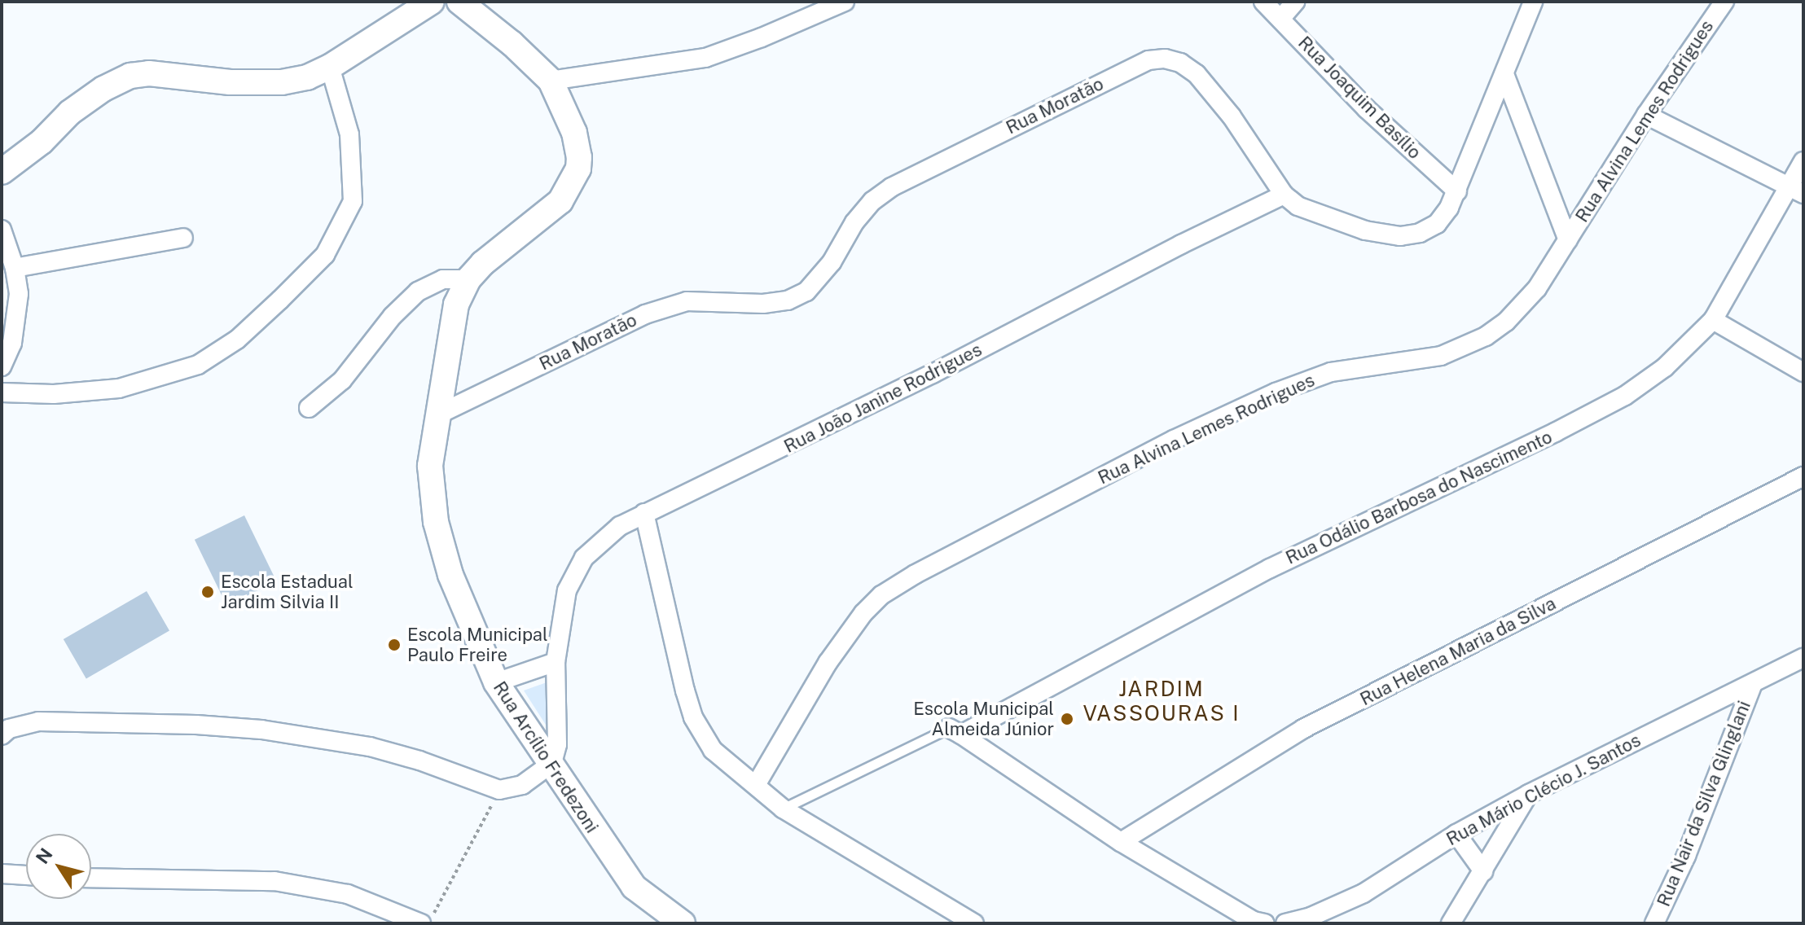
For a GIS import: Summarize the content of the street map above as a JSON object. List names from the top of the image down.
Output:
{
  "streets": {
    "street": [
      "Rua Joaquim Basílio",
      "Rua Moratão",
      "Rua Alvina Lemes Rodrigues",
      "Rua João Janine Rodrigues",
      "Rua Odálio Barbosa do Nascimento",
      "Rua Helena Maria da Silva",
      "Rua Arcílio Fredezoni",
      "Rua Mário Clécio J. Santos",
      "Rua Nair da Silva Glinglani"
    ]
  },
  "crossings": [
    ["Rua Joaquim Basílio", "Rua Moratão"],
    ["Rua Moratão", "Rua João Janine Rodrigues"],
    ["Rua Moratão", "Rua Arcílio Fredezoni"],
    ["Rua João Janine Rodrigues", "Rua Arcílio Fredezoni"],
    ["Rua Mário Clécio J. Santos", "Rua Nair da Silva Glinglani"]
  ],
  "districts": ["JARDIM VASSOURAS I"],
  "places": ["Escola Estadual Jardim Silvia II", "Escola Municipal Paulo Freire", "Escola Municipal Almeida Júnior"],
  "north": "top left"
}
